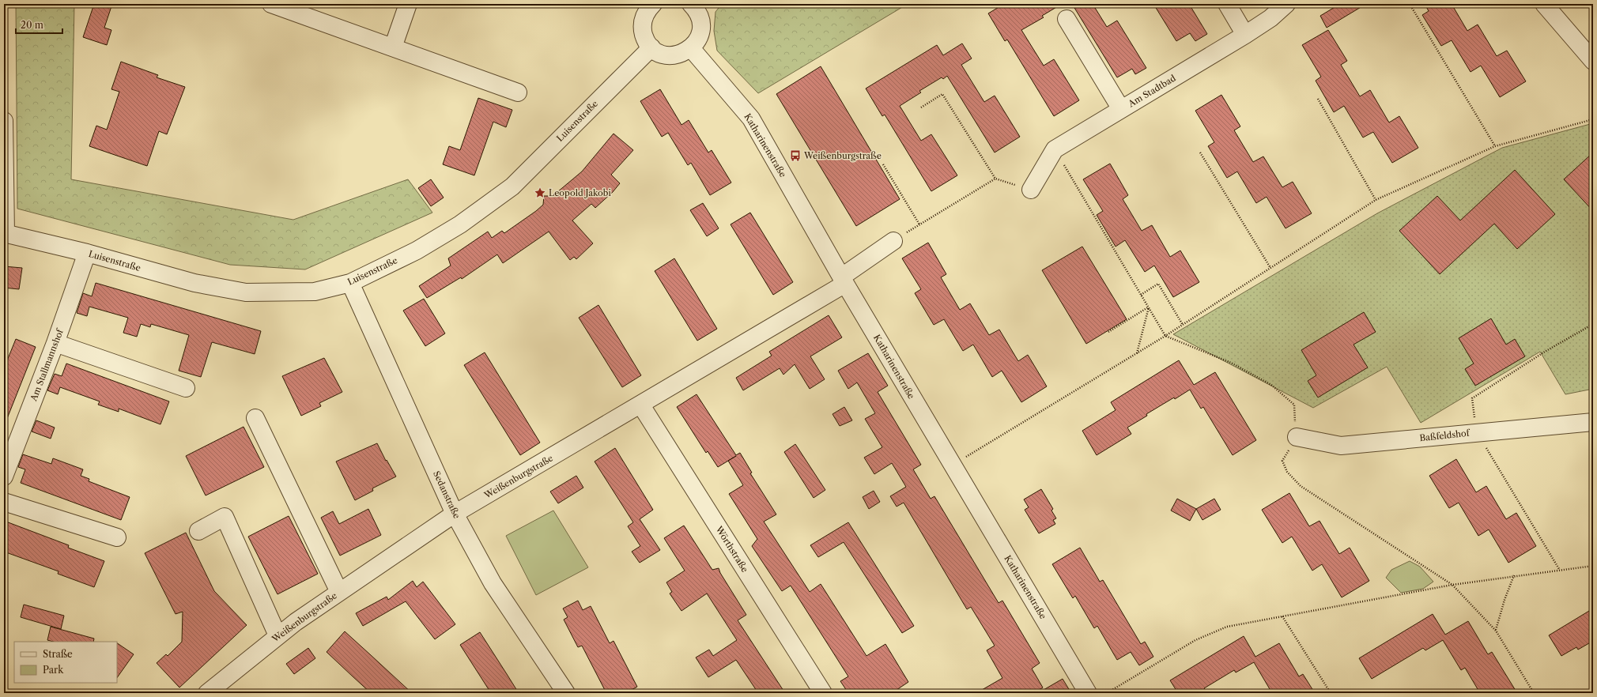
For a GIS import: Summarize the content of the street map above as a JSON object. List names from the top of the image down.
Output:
{
  "streets": {
    "street": [
      "Am Stadtbad",
      "Luisenstraße",
      "Katharinenstraße",
      "Am Stallmannshof",
      "Baßfeldshof",
      "Weißenburgstraße",
      "Sedanstraße",
      "Wörthstraße"
    ]
  },
  "crossings": [
    ["Luisenstraße", "Am Stallmannshof"],
    ["Luisenstraße", "Sedanstraße"],
    ["Katharinenstraße", "Weißenburgstraße"],
    ["Weißenburgstraße", "Sedanstraße"],
    ["Weißenburgstraße", "Wörthstraße"]
  ],
  "places": {
    "bus stop": ["Weißenburgstraße"],
    "place": ["Leopold Jakobi"]
  },
  "legend": ["Straße", "Park"],
  "scale_bar": "20 m"
}
